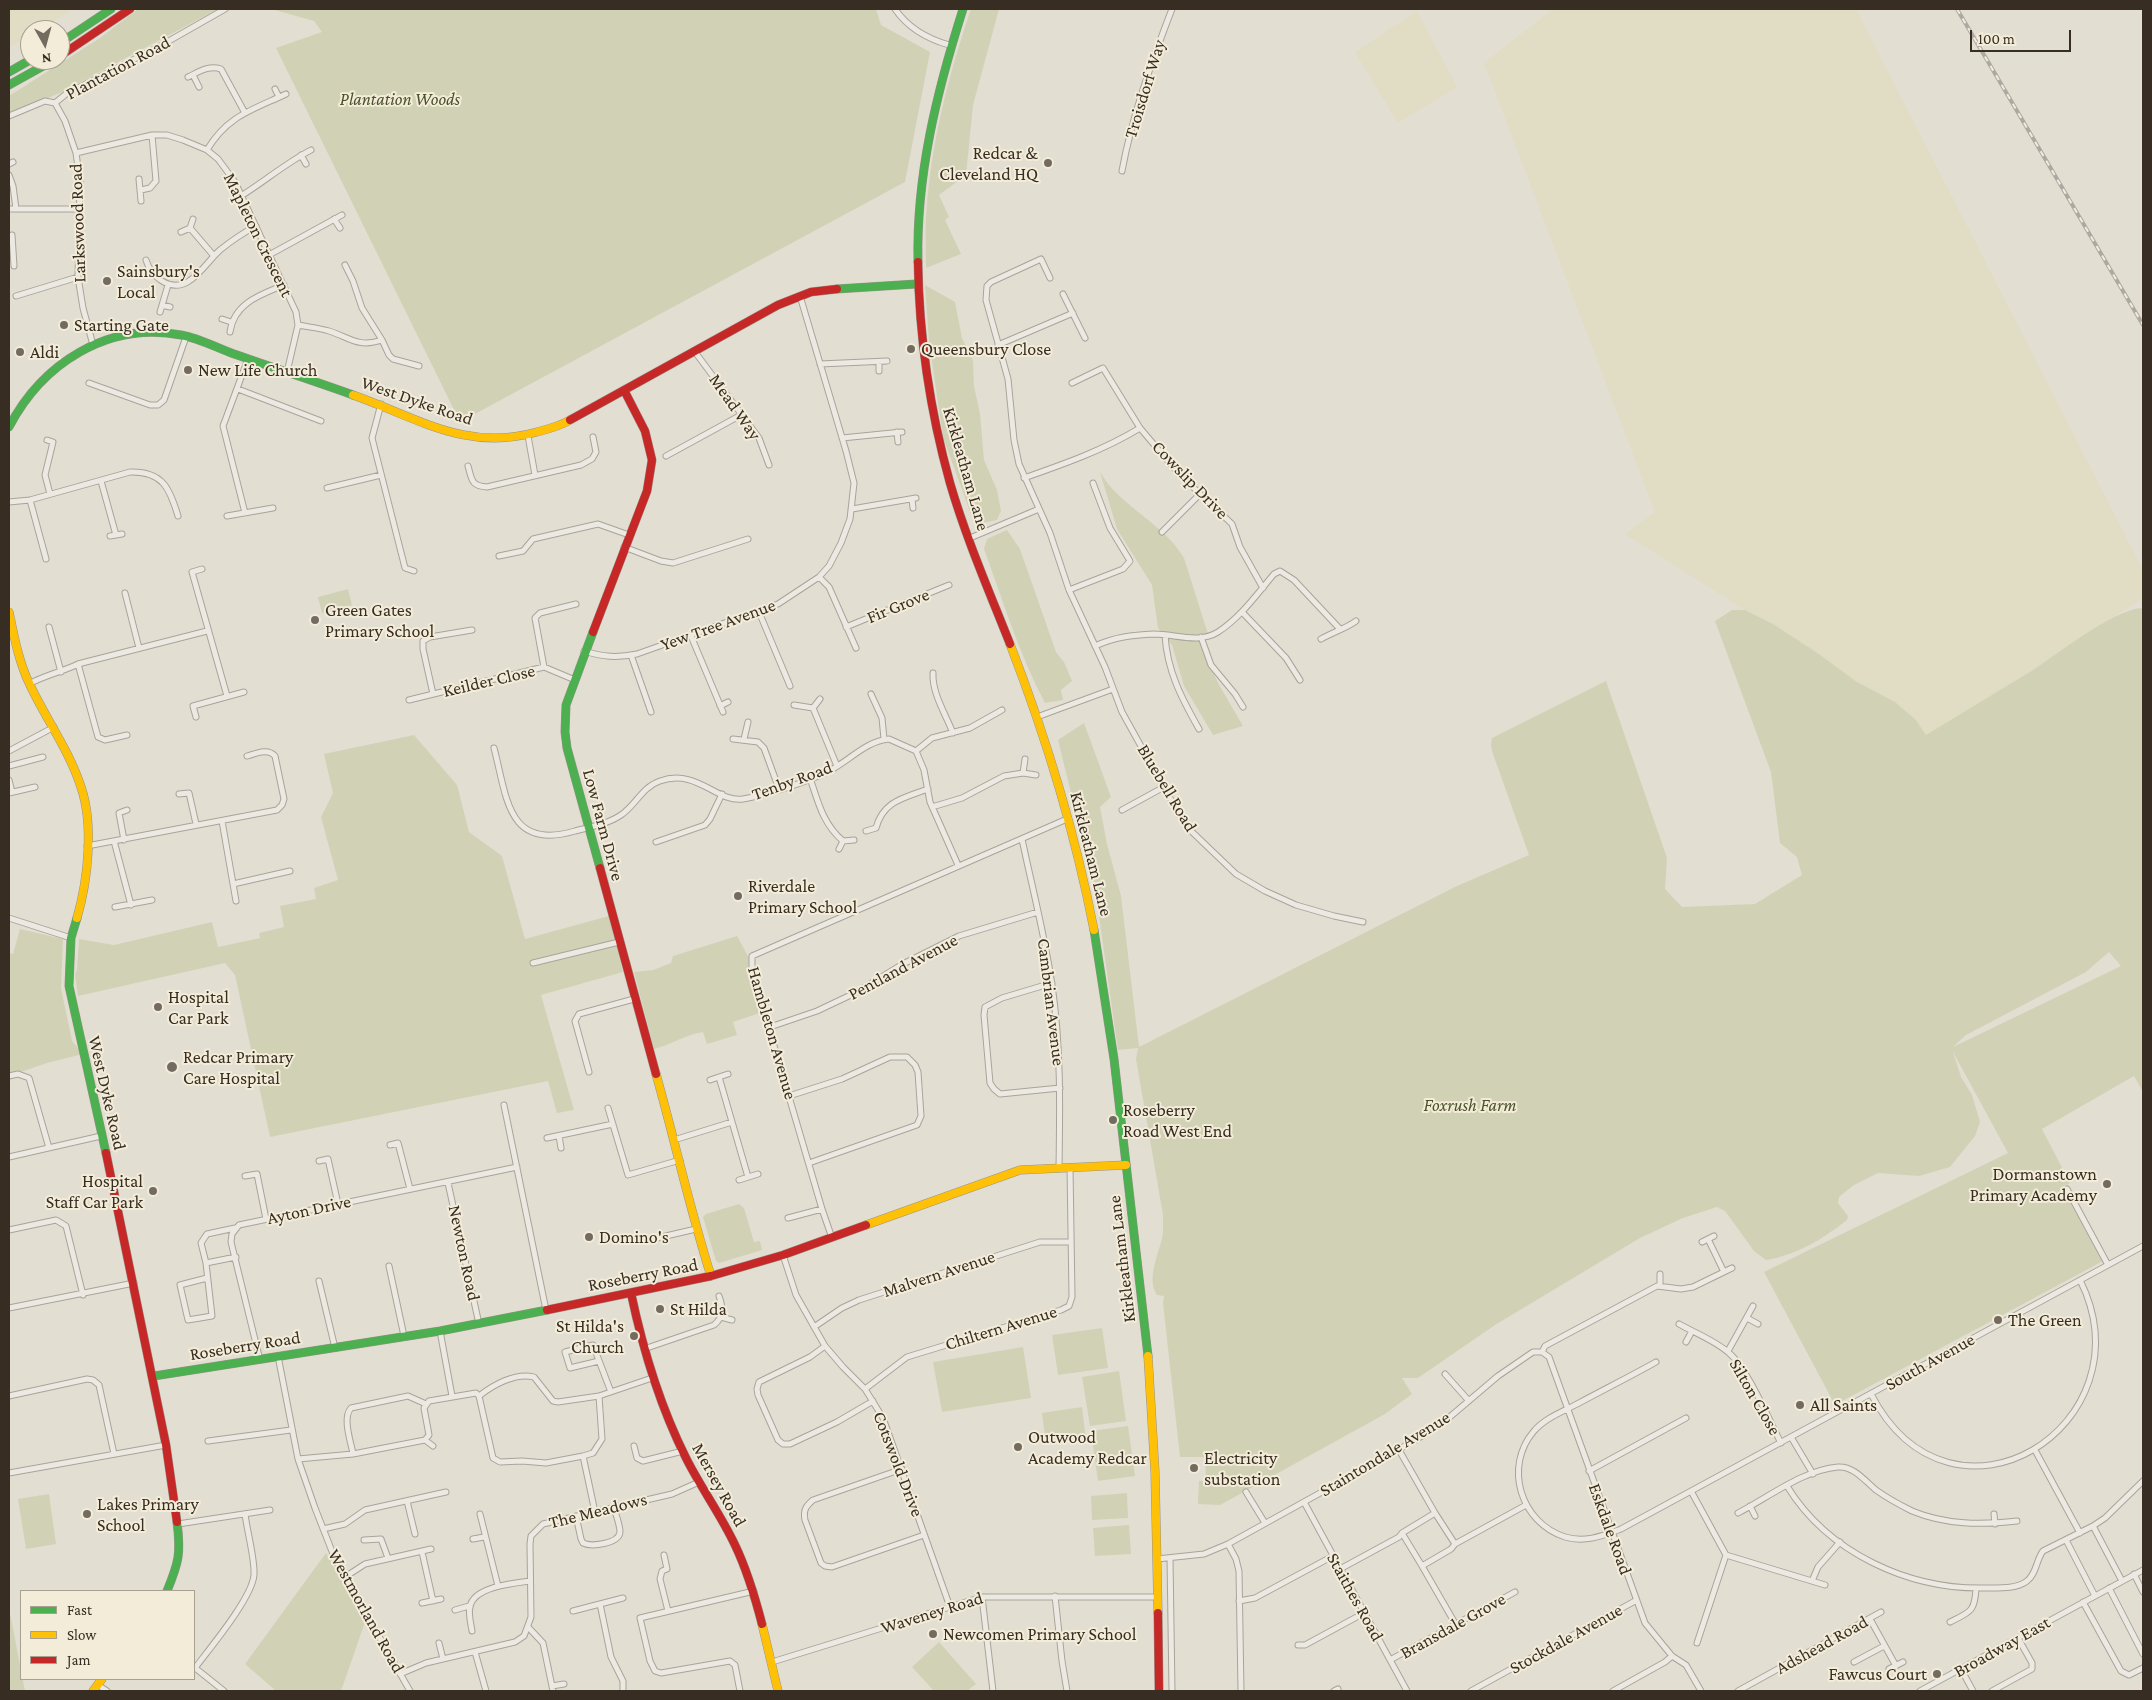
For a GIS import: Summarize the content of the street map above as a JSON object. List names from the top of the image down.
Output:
{
  "streets": {
    "street": [
      "Plantation Road",
      "Troisdorf Way",
      "Larkswood Road",
      "Mapleton Crescent",
      "West Dyke Road",
      "Mead Way",
      "Kirkleatham Lane",
      "Cowslip Drive",
      "Fir Grove",
      "Yew Tree Avenue",
      "Keilder Close",
      "Tenby Road",
      "Bluebell Road",
      "Low Farm Drive",
      "Pentland Avenue",
      "Cambrian Avenue",
      "Hambleton Avenue",
      "Ayton Drive",
      "Newton Road",
      "Malvern Avenue",
      "Roseberry Road",
      "Chiltern Avenue",
      "South Avenue",
      "Silton Close",
      "Staintondale Avenue",
      "Cotswold Drive",
      "Mersey Road",
      "The Meadows",
      "Eskdale Road",
      "Staithes Road",
      "Westmorland Road",
      "Waveney Road",
      "Bransdale Grove",
      "Stockdale Avenue",
      "Adshead Road",
      "Broadway East"
    ]
  },
  "crossings": [
    ["Plantation Road", "Larkswood Road"],
    ["Larkswood Road", "Mapleton Crescent"],
    ["Larkswood Road", "West Dyke Road"],
    ["Mapleton Crescent", "West Dyke Road"],
    ["West Dyke Road", "Mead Way"],
    ["West Dyke Road", "Kirkleatham Lane"],
    ["West Dyke Road", "Yew Tree Avenue"],
    ["West Dyke Road", "Low Farm Drive"],
    ["West Dyke Road", "Roseberry Road"],
    ["Kirkleatham Lane", "Hambleton Avenue"],
    ["Kirkleatham Lane", "Roseberry Road"],
    ["Kirkleatham Lane", "Staintondale Avenue"],
    ["Kirkleatham Lane", "Waveney Road"],
    ["Yew Tree Avenue", "Low Farm Drive"],
    ["Keilder Close", "Low Farm Drive"],
    ["Tenby Road", "Low Farm Drive"],
    ["Low Farm Drive", "Roseberry Road"],
    ["Pentland Avenue", "Cambrian Avenue"],
    ["Pentland Avenue", "Hambleton Avenue"],
    ["Cambrian Avenue", "Hambleton Avenue"],
    ["Cambrian Avenue", "Roseberry Road"],
    ["Hambleton Avenue", "Roseberry Road"],
    ["Ayton Drive", "Newton Road"],
    ["Newton Road", "Roseberry Road"],
    ["Malvern Avenue", "Chiltern Avenue"],
    ["Malvern Avenue", "Cotswold Drive"],
    ["Roseberry Road", "Chiltern Avenue"],
    ["Roseberry Road", "Cotswold Drive"],
    ["Roseberry Road", "Mersey Road"],
    ["Roseberry Road", "Westmorland Road"],
    ["Chiltern Avenue", "Cotswold Drive"],
    ["South Avenue", "Silton Close"],
    ["South Avenue", "Eskdale Road"],
    ["Staintondale Avenue", "Eskdale Road"],
    ["Staintondale Avenue", "Staithes Road"],
    ["Cotswold Drive", "Waveney Road"],
    ["Mersey Road", "The Meadows"],
    ["Mersey Road", "Waveney Road"],
    ["Eskdale Road", "Stockdale Avenue"],
    ["Staithes Road", "Bransdale Grove"]
  ],
  "parks": ["Plantation Woods", "Foxrush Farm"],
  "places": [
    "Redcar & Cleveland HQ",
    "Sainsbury's Local",
    "Starting Gate",
    "Queensbury Close",
    "Aldi",
    "New Life Church",
    "Green Gates Primary School",
    "Riverdale Primary School",
    "Hospital Car Park",
    "Redcar Primary Care Hospital",
    "Roseberry Road West End",
    "Dormanstown Primary Academy",
    "Hospital Staff Car Park",
    "Domino's",
    "St Hilda",
    "The Green",
    "St Hilda's Church",
    "All Saints",
    "Outwood Academy Redcar",
    "Electricity substation",
    "Lakes Primary School",
    "Newcomen Primary School",
    "Fawcus Court"
  ],
  "legend": ["Fast", "Slow", "Jam"],
  "scale_bar": "100 m",
  "north": "bottom"
}
